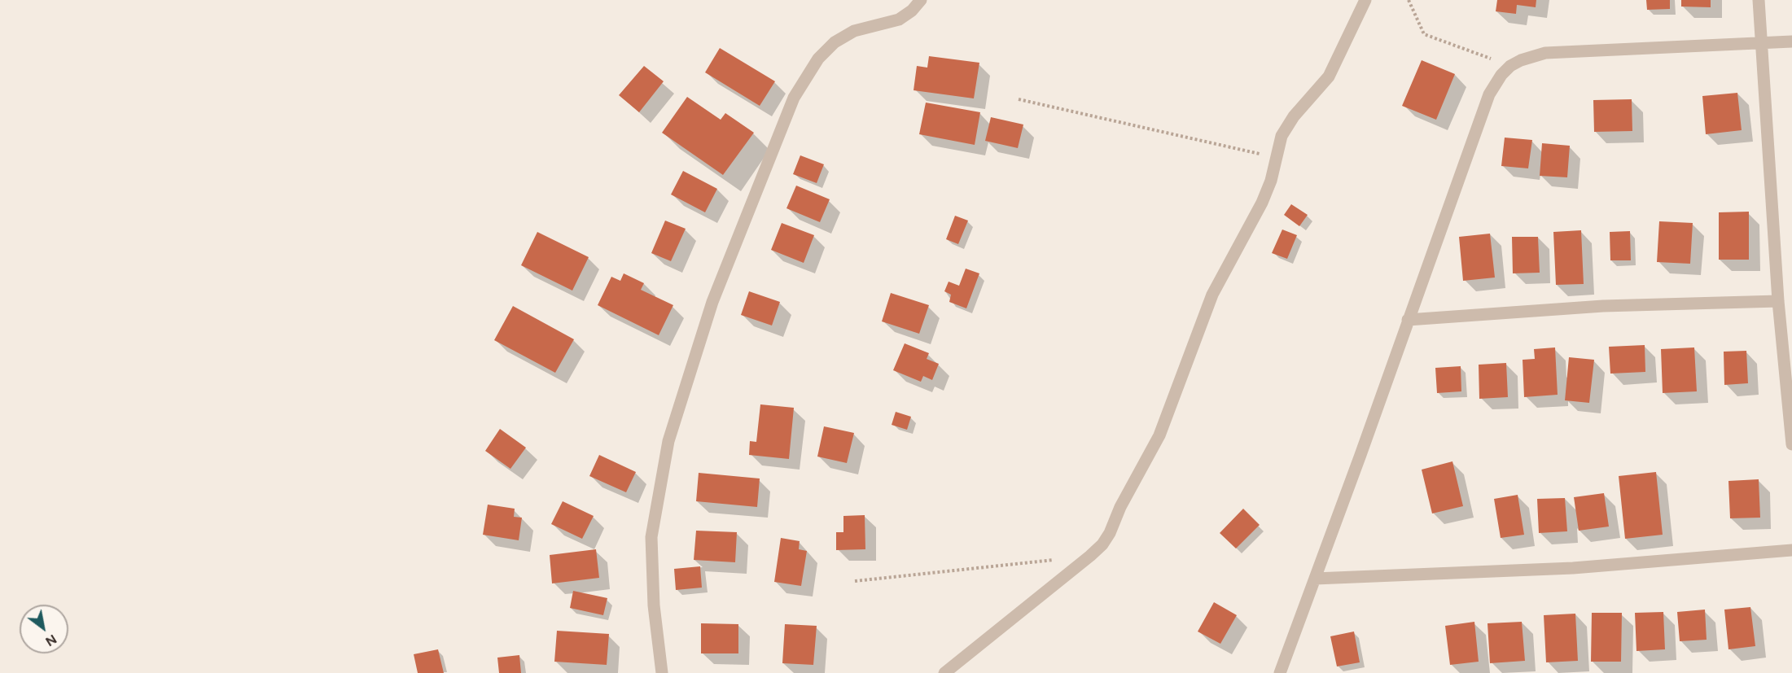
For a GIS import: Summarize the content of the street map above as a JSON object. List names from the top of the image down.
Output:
{
  "north": "bottom right"
}
